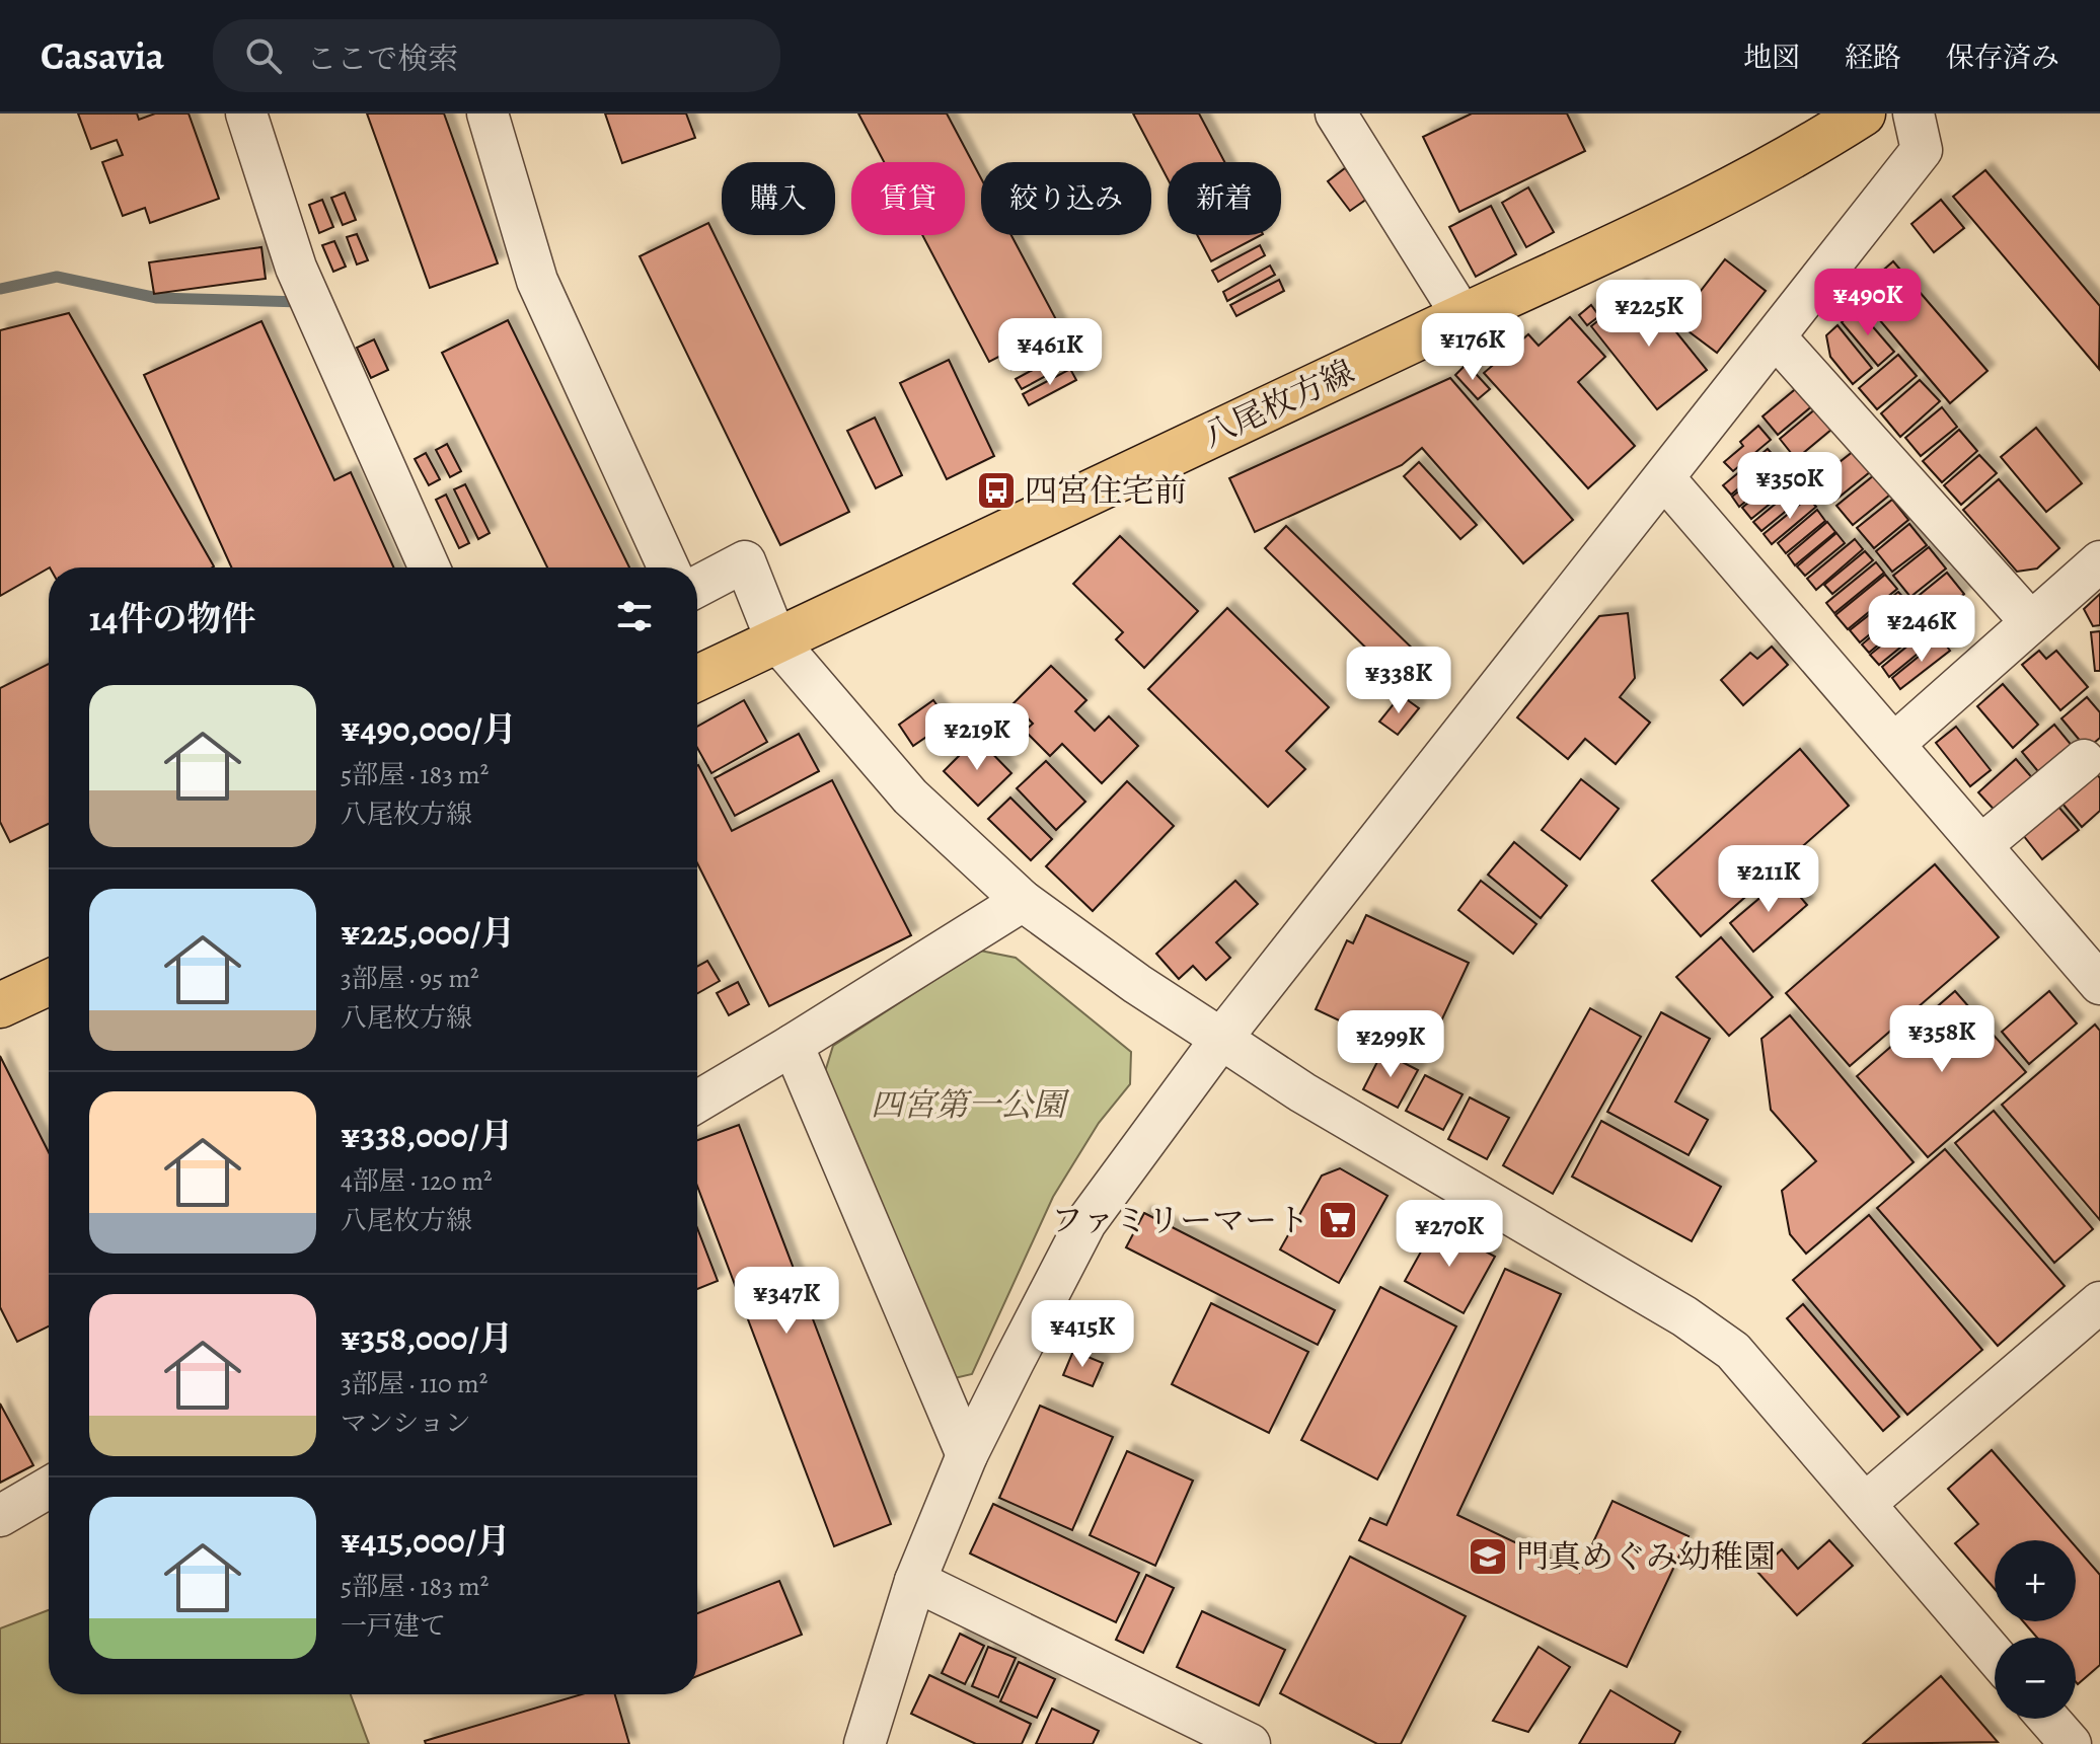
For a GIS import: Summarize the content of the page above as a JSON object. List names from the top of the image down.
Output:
{
  "streets": {
    "main road": ["八尾枚方線"]
  },
  "parks": ["四宮第一公園"],
  "places": {
    "bus stop": ["四宮住宅前"],
    "supermarket": ["ファミリーマート"],
    "school or university": ["門真めぐみ幼稚園"]
  },
  "page": {
    "header": "Casavia",
    "search": "ここで検索",
    "nav": ["地図", "経路", "保存済み"],
    "chip": [
      "購入",
      "賃貸",
      "絞り込み",
      "新着"
    ],
    "price": [
      "¥490K",
      "¥225K",
      "¥176K",
      "¥461K",
      "¥350K",
      "¥246K",
      "¥338K",
      "¥219K",
      "¥211K",
      "¥358K",
      "¥299K",
      "¥270K",
      "¥347K",
      "¥415K"
    ],
    "heading": "14件の物件",
    "list": [
      {
        "name": "¥490,000/月",
        "note": "5部屋 · 183 m² · 八尾枚方線"
      },
      {
        "name": "¥225,000/月",
        "note": "3部屋 · 95 m² · 八尾枚方線"
      },
      {
        "name": "¥338,000/月",
        "note": "4部屋 · 120 m² · 八尾枚方線"
      },
      {
        "name": "¥358,000/月",
        "note": "3部屋 · 110 m² · マンション"
      },
      {
        "name": "¥415,000/月",
        "note": "5部屋 · 183 m² · 一戸建て"
      }
    ],
    "map_buttons": ["+", "−"]
  }
}
